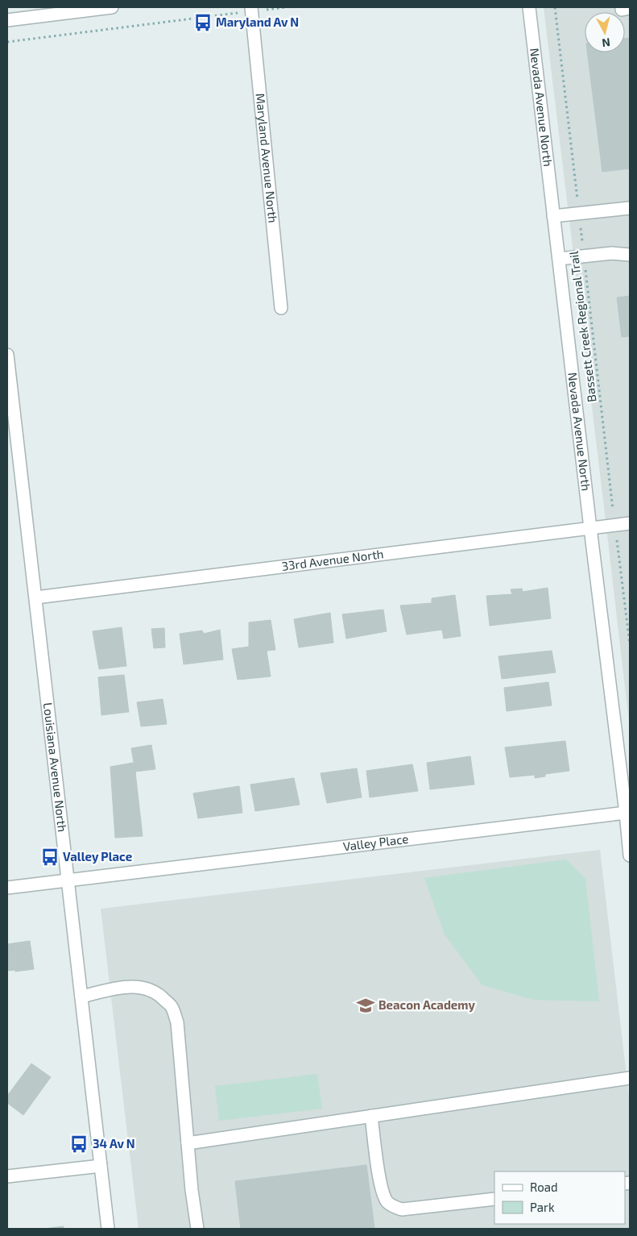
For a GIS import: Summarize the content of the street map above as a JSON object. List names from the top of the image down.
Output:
{
  "streets": {
    "street": [
      "Nevada Avenue North",
      "Maryland Avenue North",
      "33rd Avenue North",
      "Louisiana Avenue North",
      "Valley Place"
    ],
    "path": ["Bassett Creek Regional Trail"]
  },
  "crossings": [
    ["Nevada Avenue North", "33rd Avenue North"],
    ["Nevada Avenue North", "Valley Place"],
    ["Bassett Creek Regional Trail", "33rd Avenue North"],
    ["33rd Avenue North", "Louisiana Avenue North"],
    ["Louisiana Avenue North", "Valley Place"]
  ],
  "places": {
    "bus stop": ["Maryland Av N", "Valley Place", "34 Av N"],
    "school or university": ["Beacon Academy"]
  },
  "legend": ["Road", "Park"],
  "north": "bottom"
}
